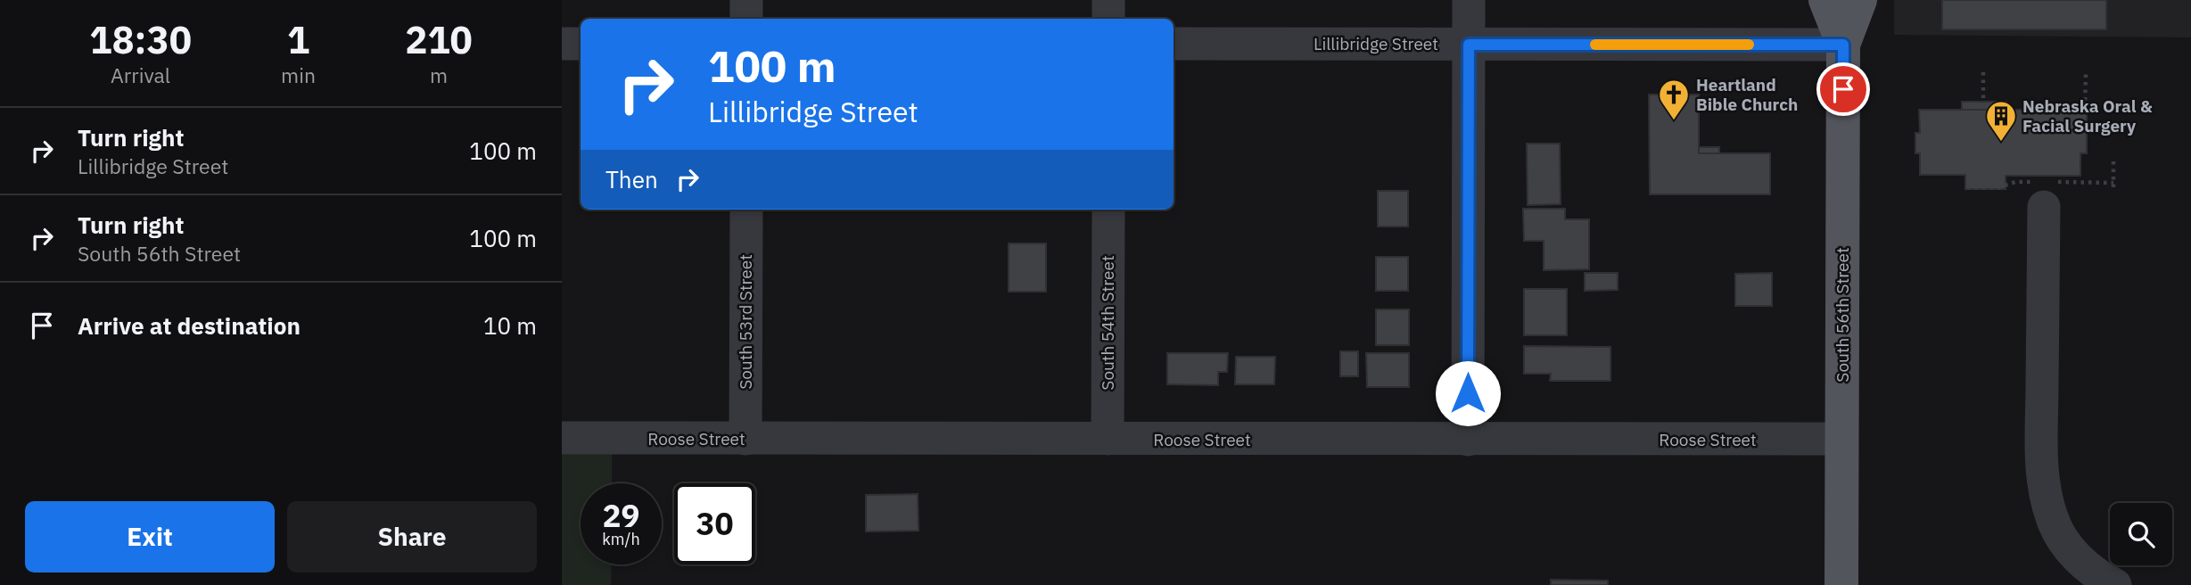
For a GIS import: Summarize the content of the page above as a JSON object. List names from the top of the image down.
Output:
{
  "streets": {
    "main road": ["South 56th Street"],
    "street": [
      "Lillibridge Street",
      "South 53rd Street",
      "South 54th Street",
      "Roose Street"
    ]
  },
  "crossings": [
    ["Lillibridge Street", "South 56th Street"],
    ["South 56th Street", "Roose Street"],
    ["South 53rd Street", "Roose Street"],
    ["South 54th Street", "Roose Street"]
  ],
  "places": {
    "church": ["Heartland Bible Church"],
    "building": ["Nebraska Oral & Facial Surgery"]
  },
  "page": {
    "eta": [
      "18:30",
      "Arrival",
      "1",
      "min",
      "210",
      "m"
    ],
    "turn": ["100 m", "Lillibridge Street"],
    "list": [
      {
        "name": "Turn right",
        "note": "Lillibridge Street",
        "value": "100 m"
      },
      {
        "name": "Turn right",
        "note": "South 56th Street",
        "value": "100 m"
      },
      {
        "name": "Arrive at destination",
        "value": "10 m"
      }
    ],
    "then": "Then",
    "speed": "29 km/h",
    "limit": "30",
    "buttons": ["Exit", "Share"]
  }
}
